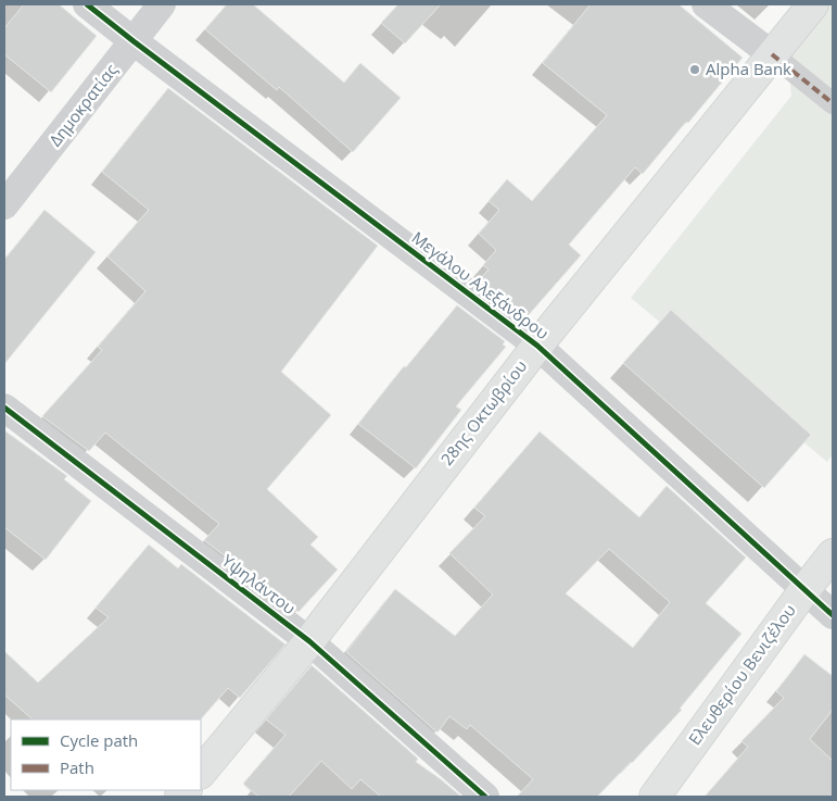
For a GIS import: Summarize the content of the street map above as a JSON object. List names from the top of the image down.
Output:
{
  "streets": {
    "main road": ["28ης Οκτωβρίου", "Ελευθερίου Βενιζέλου"],
    "street": ["Δημοκρατίας", "Μεγάλου Αλεξάνδρου", "Υψηλάντου"]
  },
  "crossings": [
    ["Δημοκρατίας", "Μεγάλου Αλεξάνδρου"],
    ["Μεγάλου Αλεξάνδρου", "28ης Οκτωβρίου"],
    ["Μεγάλου Αλεξάνδρου", "Ελευθερίου Βενιζέλου"],
    ["28ης Οκτωβρίου", "Υψηλάντου"]
  ],
  "places": ["Alpha Bank"],
  "legend": ["Cycle path", "Path"]
}
